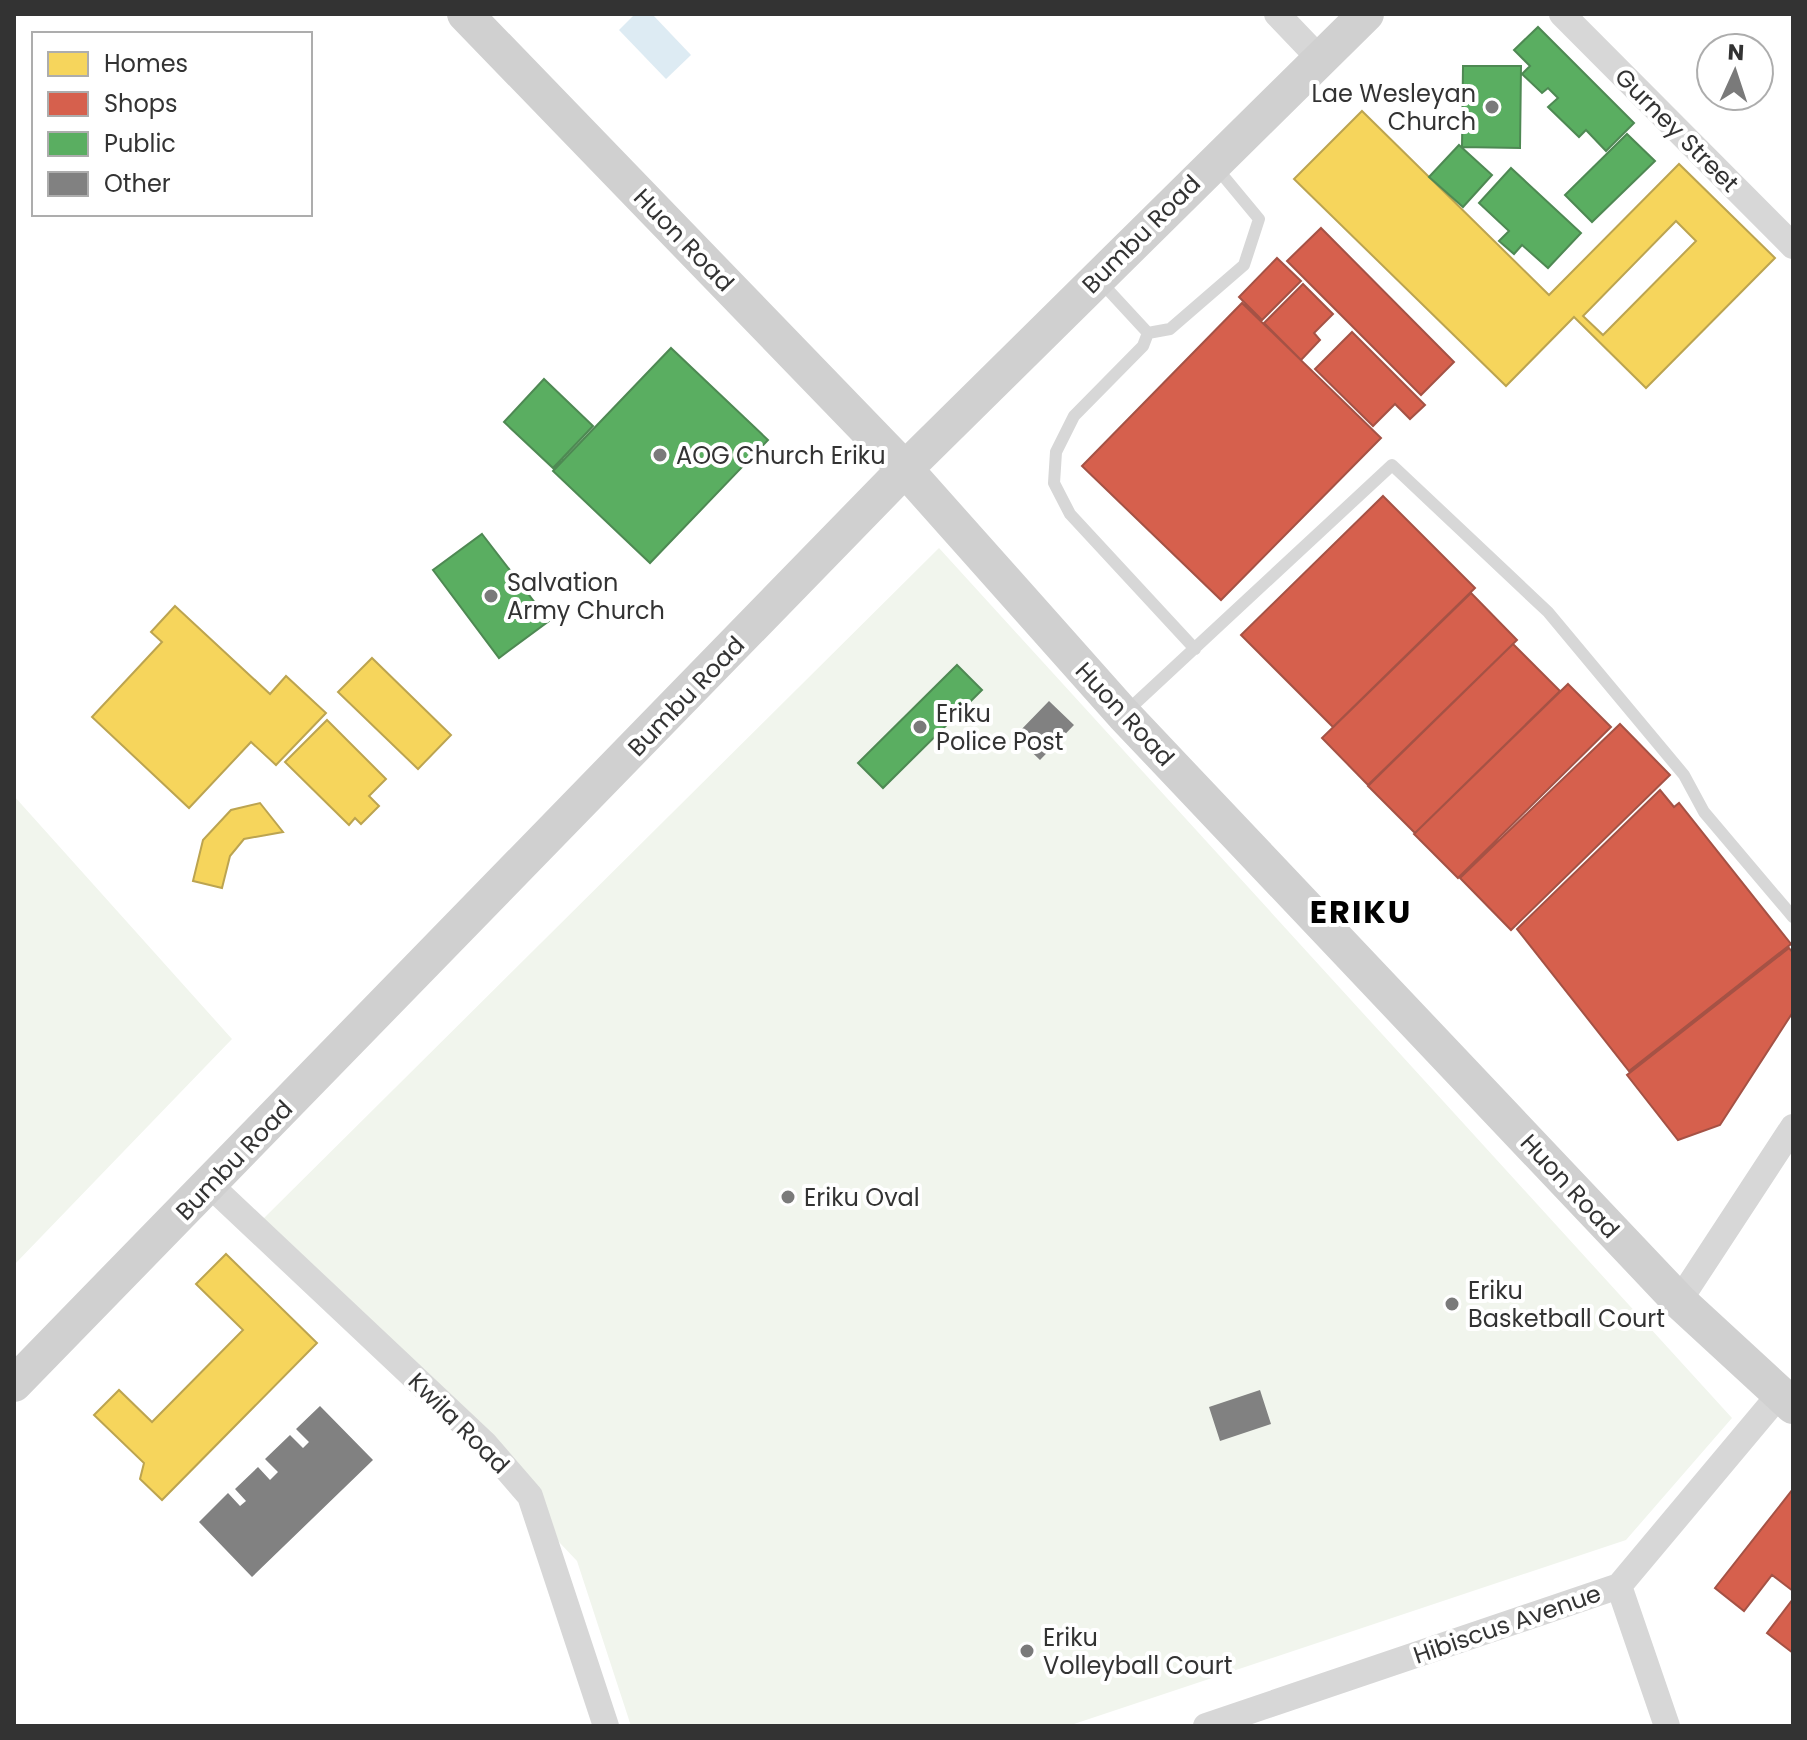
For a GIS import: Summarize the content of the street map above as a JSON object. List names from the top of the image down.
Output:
{
  "streets": {
    "main road": ["Bumbu Road", "Huon Road"],
    "street": ["Gurney Street", "Kwila Road", "Hibiscus Avenue"]
  },
  "crossings": [
    ["Bumbu Road", "Huon Road"],
    ["Bumbu Road", "Kwila Road"],
    ["Huon Road", "Hibiscus Avenue"]
  ],
  "districts": ["ERIKU"],
  "places": [
    "Lae Wesleyan Church",
    "AOG Church Eriku",
    "Salvation Army Church",
    "Eriku Police Post",
    "Eriku Oval",
    "Eriku Basketball Court",
    "Eriku Volleyball Court"
  ],
  "legend": [
    "Homes",
    "Shops",
    "Public",
    "Other"
  ],
  "north": "top"
}
